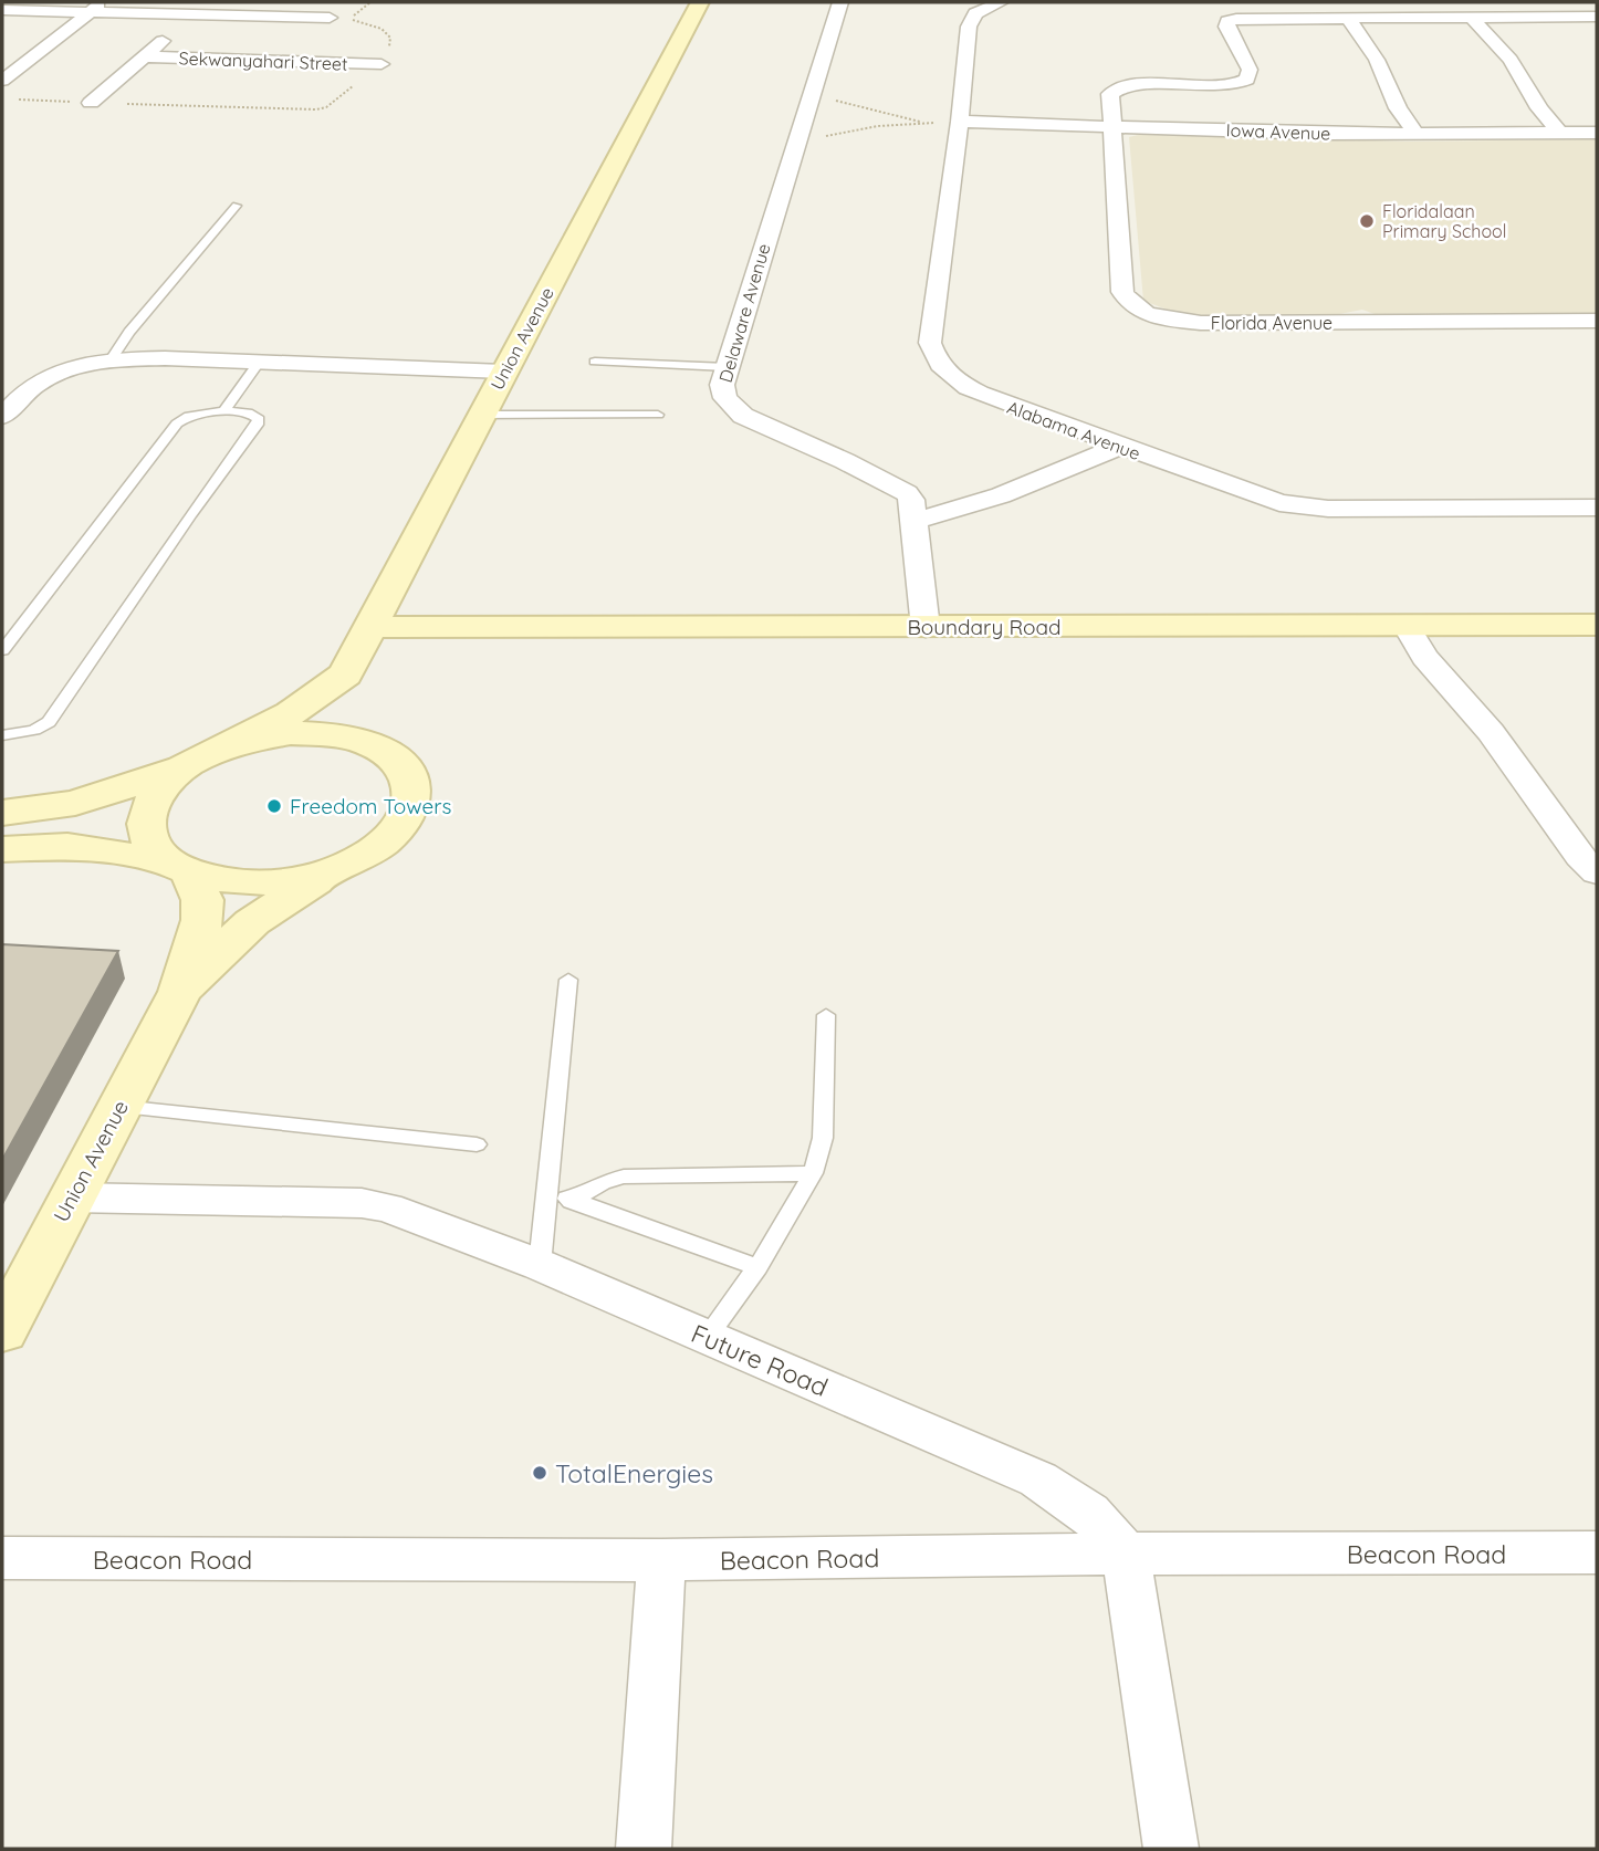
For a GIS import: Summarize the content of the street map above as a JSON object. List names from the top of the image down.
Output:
{
  "streets": {
    "street": [
      "Sekwanyahari Street",
      "Iowa Avenue",
      "Delaware Avenue",
      "Florida Avenue",
      "Union Avenue",
      "Alabama Avenue",
      "Boundary Road",
      "Future Road",
      "Beacon Road"
    ]
  },
  "crossings": [
    ["Iowa Avenue", "Florida Avenue"],
    ["Iowa Avenue", "Alabama Avenue"],
    ["Delaware Avenue", "Boundary Road"],
    ["Union Avenue", "Boundary Road"],
    ["Union Avenue", "Future Road"],
    ["Future Road", "Beacon Road"]
  ],
  "places": ["Floridalaan Primary School", "Freedom Towers", "TotalEnergies"]
}
